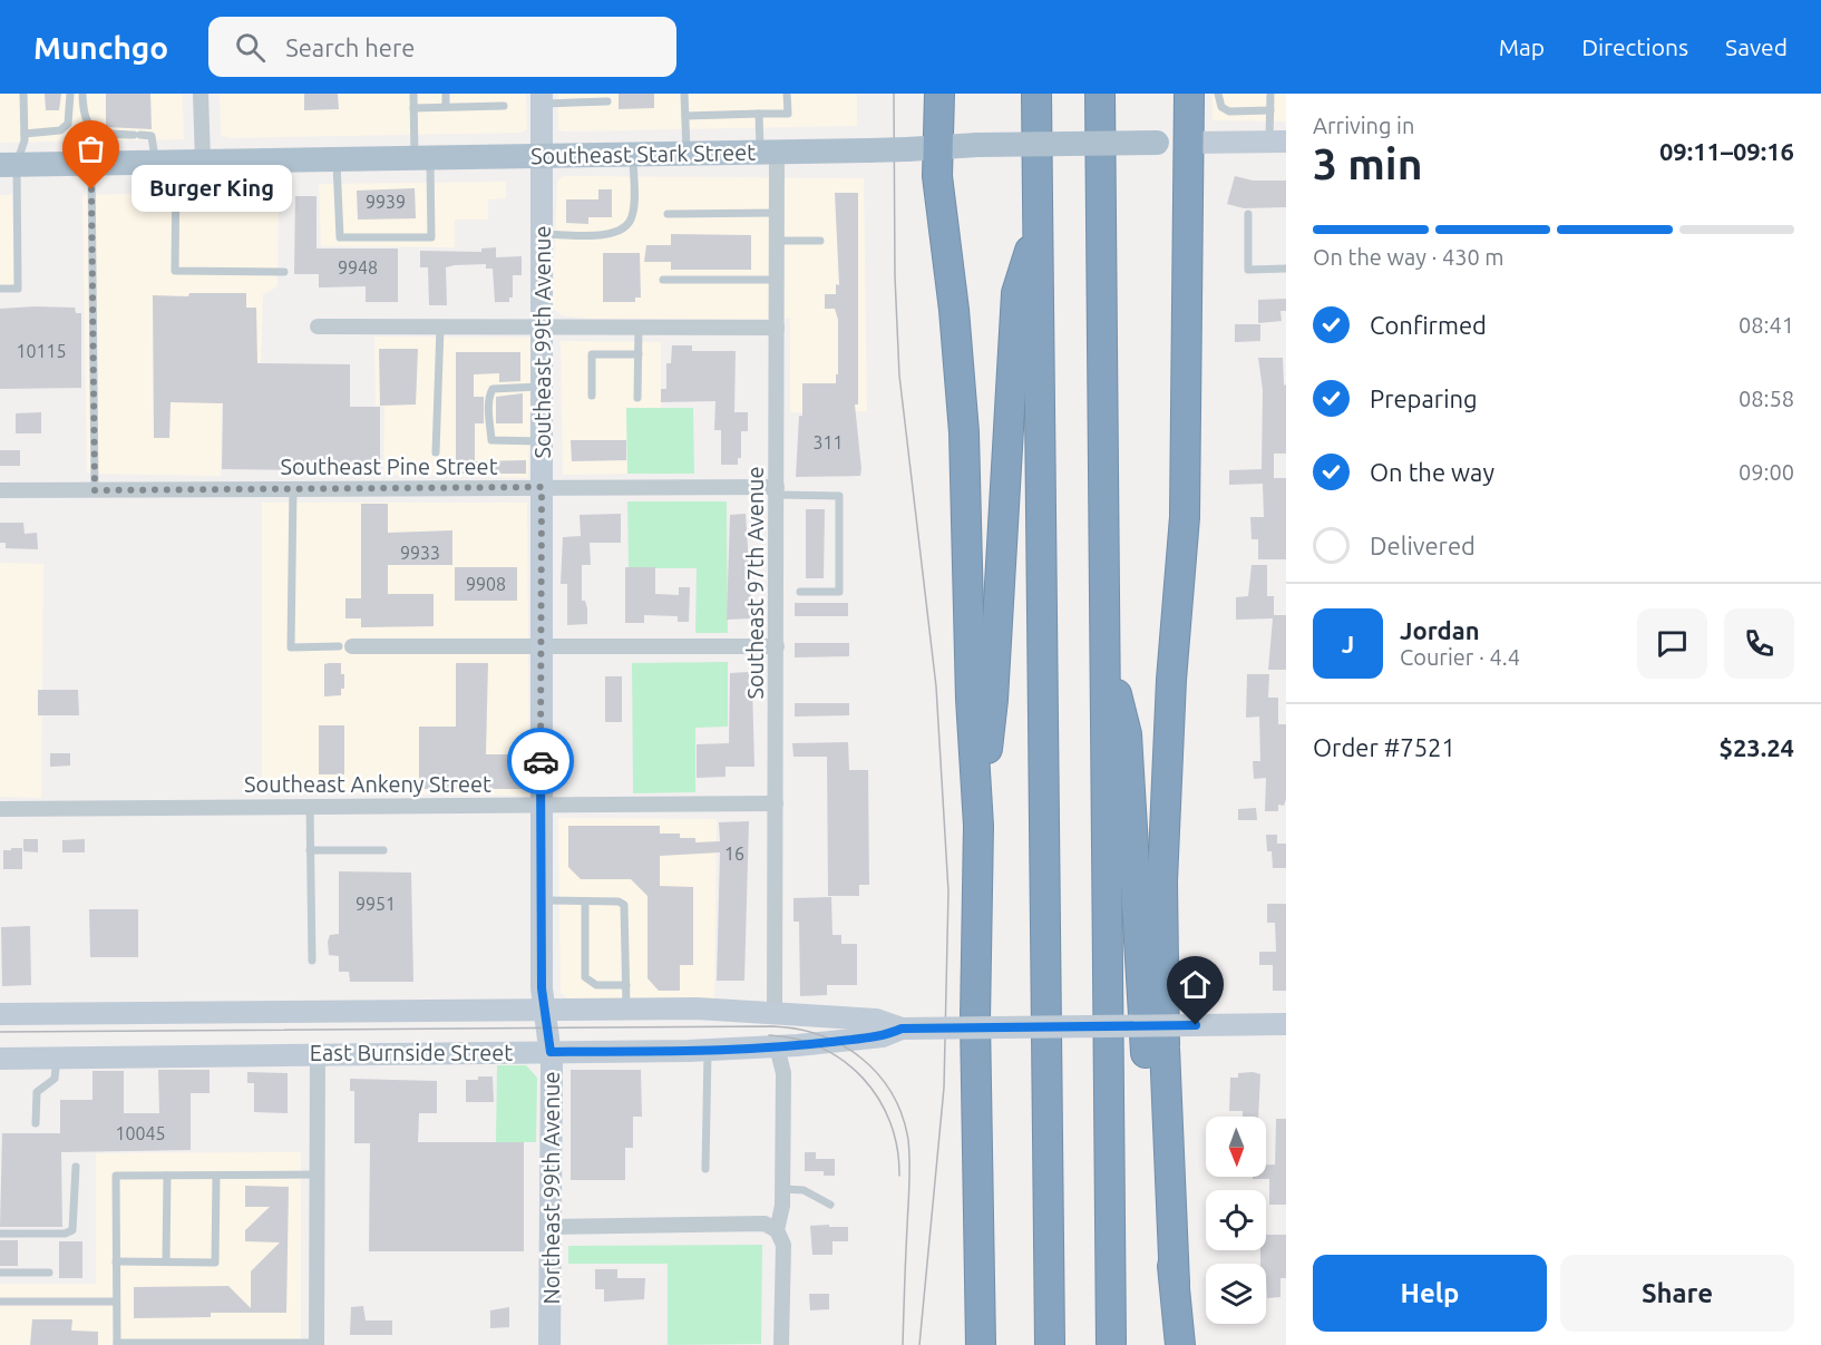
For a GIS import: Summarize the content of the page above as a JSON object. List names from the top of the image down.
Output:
{
  "streets": {
    "main road": ["Southeast Stark Street"],
    "street": [
      "Southeast 99th Avenue",
      "Southeast Pine Street",
      "Southeast 97th Avenue",
      "Southeast Ankeny Street",
      "East Burnside Street",
      "Northeast 99th Avenue"
    ]
  },
  "crossings": [
    ["Southeast Stark Street", "Southeast 99th Avenue"],
    ["Southeast Stark Street", "Southeast 97th Avenue"],
    ["Southeast 99th Avenue", "Southeast Pine Street"],
    ["Southeast 99th Avenue", "Southeast Ankeny Street"],
    ["Southeast 99th Avenue", "East Burnside Street"],
    ["Southeast 99th Avenue", "Northeast 99th Avenue"],
    ["Southeast Pine Street", "Southeast 97th Avenue"],
    ["Southeast 97th Avenue", "Southeast Ankeny Street"],
    ["Southeast 97th Avenue", "East Burnside Street"],
    ["East Burnside Street", "Northeast 99th Avenue"]
  ],
  "places": ["Burger King"],
  "house_numbers": [
    "9939",
    "9948",
    "10115",
    "311",
    "9933",
    "9908",
    "16",
    "9951",
    "10045"
  ],
  "north": "bottom",
  "page": {
    "header": "Munchgo",
    "search": "Search here",
    "nav": ["Map", "Directions", "Saved"],
    "heading": ["3 min", "Arriving in", "09:11–09:16"],
    "panel": [
      "Jordan",
      "Courier · 4.4",
      "Order #7521",
      "$23.24"
    ],
    "bubble": "Burger King",
    "bar": "On the way · 430 m",
    "list": [
      ["Confirmed", "08:41"],
      ["Preparing", "08:58"],
      ["On the way", "09:00"],
      "Delivered"
    ],
    "round": "J",
    "buttons": ["Help", "Share"]
  }
}
